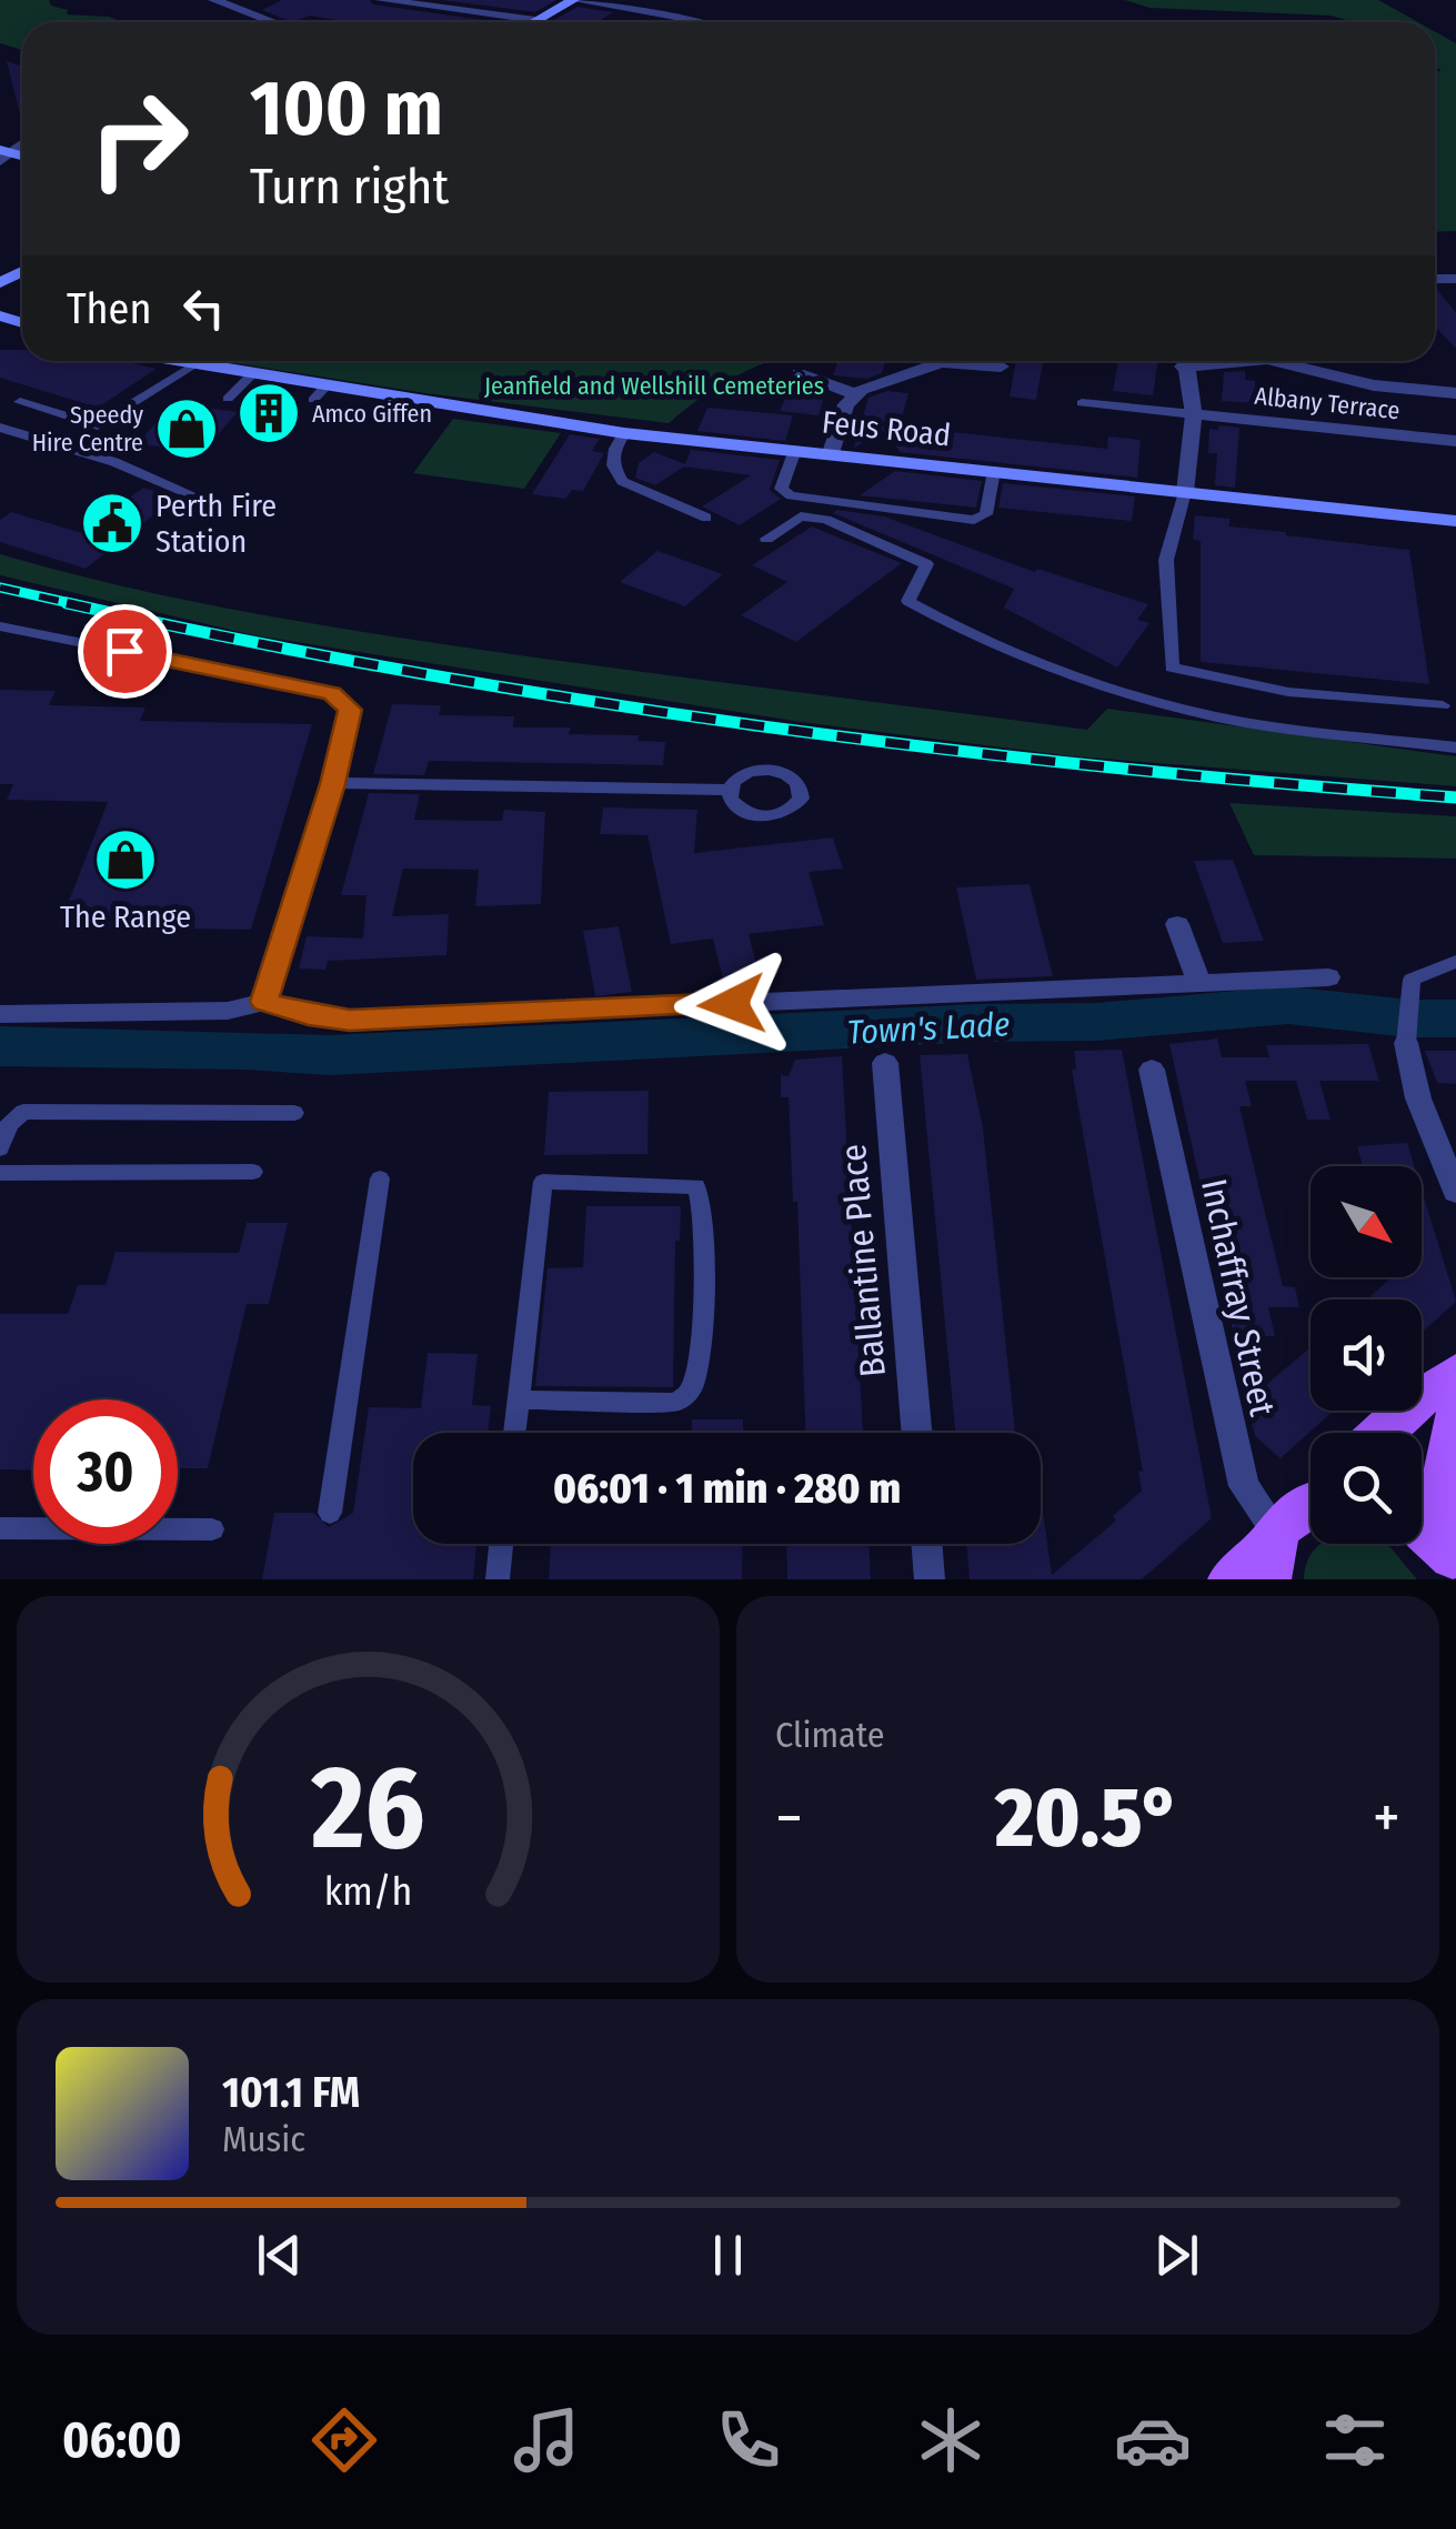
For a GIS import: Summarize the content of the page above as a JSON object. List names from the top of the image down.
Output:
{
  "streets": {
    "street": [
      "Albany Terrace",
      "Feus Road",
      "Ballantine Place",
      "Inchaffray Street"
    ]
  },
  "water": ["Town's Lade"],
  "parks": ["Jeanfield and Wellshill Cemeteries"],
  "places": {
    "building": ["Amco Giffen"],
    "shop": ["Speedy Hire Centre", "The Range"],
    "public building": ["Perth Fire Station"]
  },
  "north": "bottom right",
  "page": {
    "turn": ["100 m", "Turn right"],
    "then": "Then",
    "limit": "30",
    "trip": "06:01 · 1 min · 280 m",
    "tile": "Climate",
    "heat": ["−", "20.5°", "+"],
    "song": ["101.1 FM", "Music"],
    "tabs": "06:00",
    "gauge": ["26", "km/h"]
  }
}
